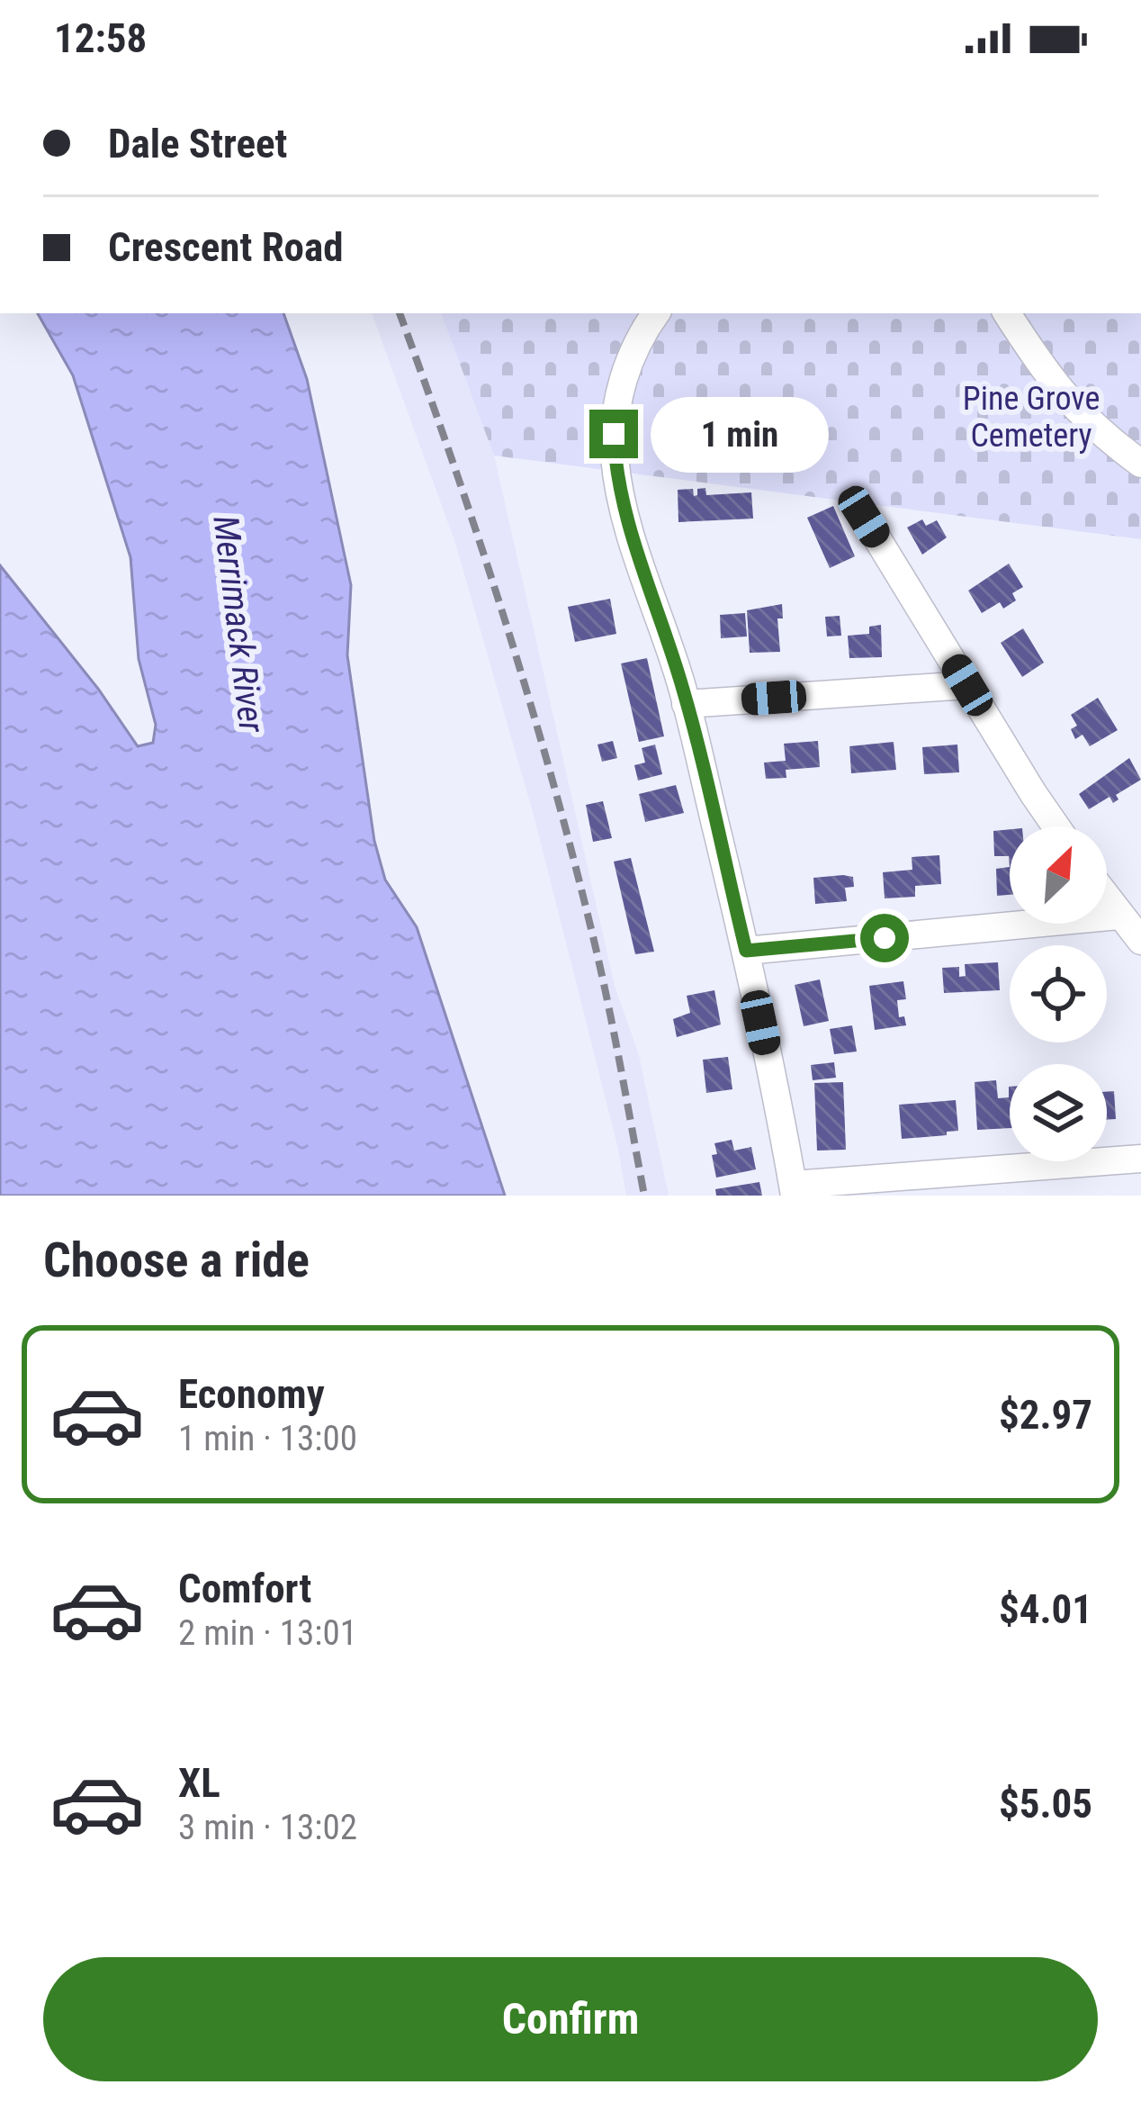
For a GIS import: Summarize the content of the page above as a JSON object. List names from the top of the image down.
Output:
{
  "water": ["Merrimack River"],
  "parks": ["Pine Grove Cemetery"],
  "north": "top right",
  "page": {
    "status": "12:58",
    "banner": ["Dale Street", "Crescent Road"],
    "bubble": "1 min",
    "heading": "Choose a ride",
    "list": [
      {
        "name": "Economy",
        "note": "1 min · 13:00",
        "value": "$2.97"
      },
      {
        "name": "Comfort",
        "note": "2 min · 13:01",
        "value": "$4.01"
      },
      {
        "name": "XL",
        "note": "3 min · 13:02",
        "value": "$5.05"
      }
    ],
    "buttons": "Confirm"
  }
}
